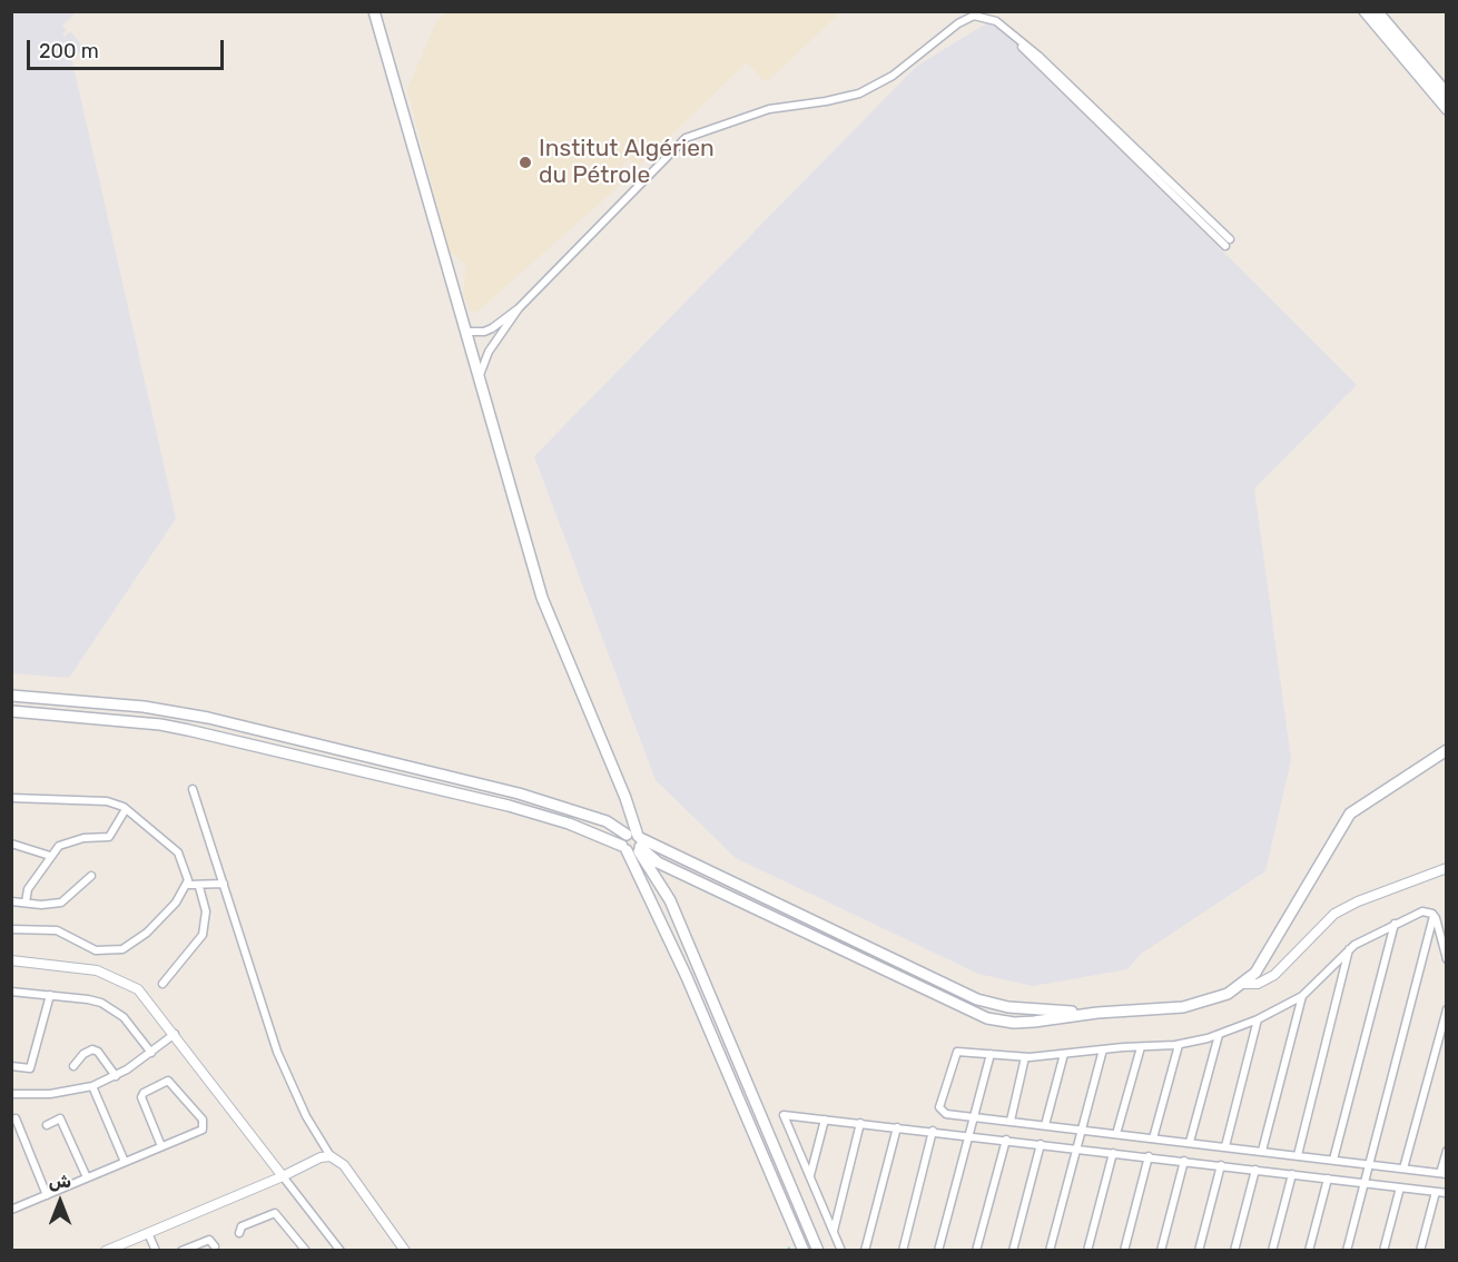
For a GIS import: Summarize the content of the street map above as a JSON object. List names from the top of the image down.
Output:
{
  "places": ["Institut Algérien du Pétrole"],
  "scale_bar": "200 m",
  "north": "top"
}
